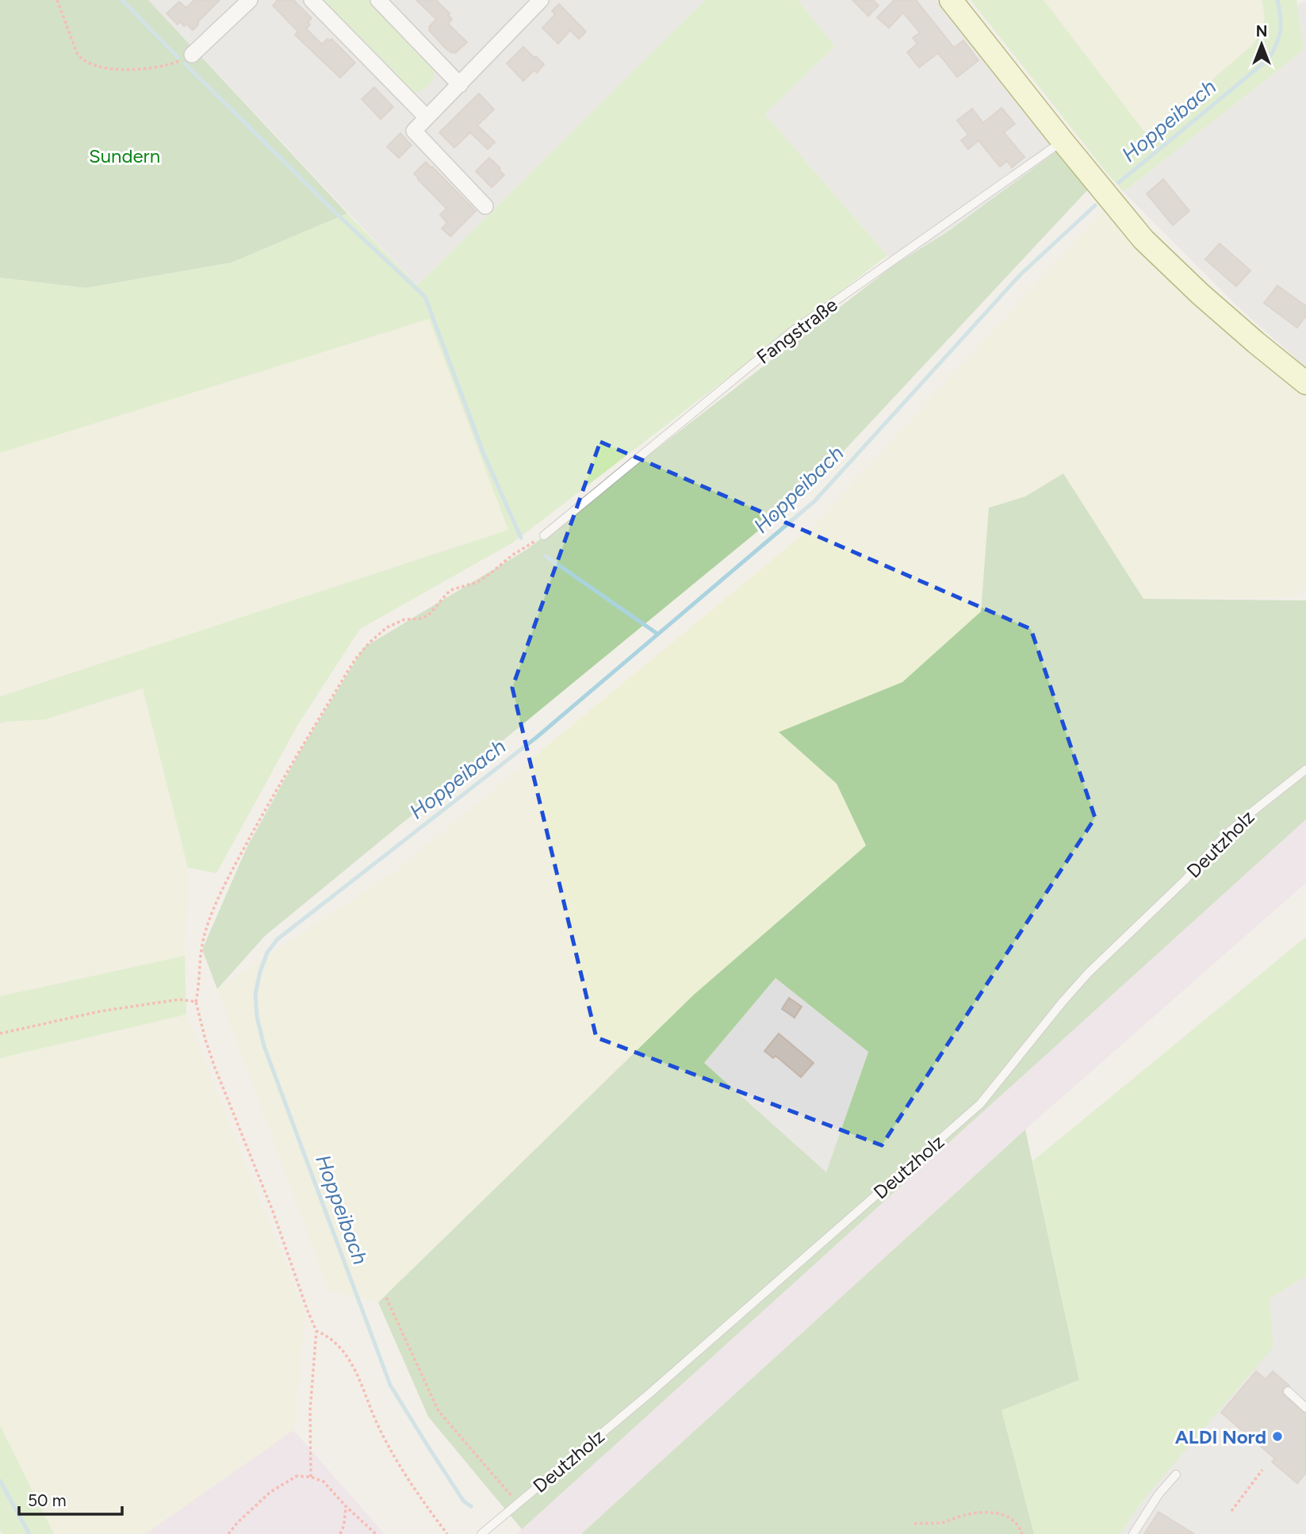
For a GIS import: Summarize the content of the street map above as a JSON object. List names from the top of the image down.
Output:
{
  "streets": {
    "lane": ["Fangstraße", "Deutzholz"]
  },
  "water": ["Hoppeibach"],
  "parks": ["Sundern"],
  "places": ["ALDI Nord"],
  "scale_bar": "50 m",
  "north": "top"
}
